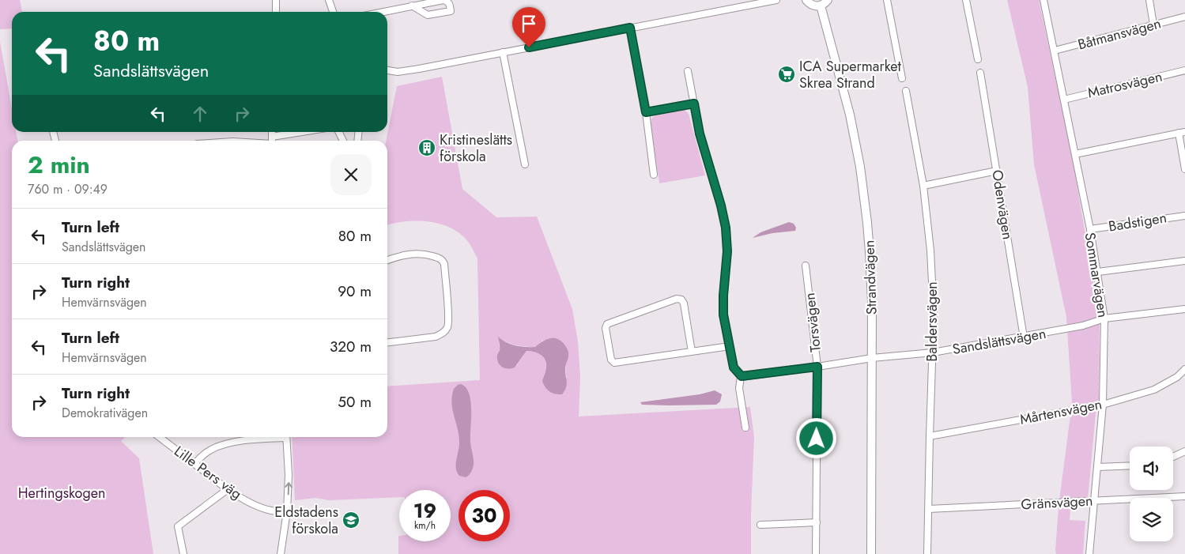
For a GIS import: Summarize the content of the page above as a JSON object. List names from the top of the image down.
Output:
{
  "streets": {
    "street": [
      "Båtmansvägen",
      "Matrosvägen",
      "Odenvägen",
      "Badstigen",
      "Sommarvägen",
      "Strandvägen",
      "Baldersvägen",
      "Torsvägen",
      "Sandslättsvägen",
      "Mårtensvägen",
      "Lille Pers väg",
      "Gränsvägen"
    ]
  },
  "crossings": [
    ["Båtmansvägen", "Sommarvägen"],
    ["Matrosvägen", "Sommarvägen"],
    ["Odenvägen", "Sandslättsvägen"],
    ["Badstigen", "Sommarvägen"],
    ["Sommarvägen", "Sandslättsvägen"],
    ["Sommarvägen", "Mårtensvägen"],
    ["Sommarvägen", "Gränsvägen"],
    ["Strandvägen", "Sandslättsvägen"],
    ["Baldersvägen", "Sandslättsvägen"],
    ["Baldersvägen", "Mårtensvägen"],
    ["Baldersvägen", "Gränsvägen"],
    ["Torsvägen", "Sandslättsvägen"]
  ],
  "parks": ["Hertingskogen"],
  "places": {
    "supermarket": ["ICA Supermarket Skrea Strand"],
    "building": ["Kristineslätts förskola"],
    "school or university": ["Eldstadens förskola"]
  },
  "page": {
    "turn": ["80 m", "Sandslättsvägen"],
    "heading": ["2 min", "760 m · 09:49"],
    "list": [
      {
        "name": "Turn left",
        "note": "Sandslättsvägen",
        "value": "80 m"
      },
      {
        "name": "Turn right",
        "note": "Hemvärnsvägen",
        "value": "90 m"
      },
      {
        "name": "Turn left",
        "note": "Hemvärnsvägen",
        "value": "320 m"
      },
      {
        "name": "Turn right",
        "note": "Demokrativägen",
        "value": "50 m"
      }
    ],
    "speed": "19 km/h",
    "limit": "30"
  }
}
